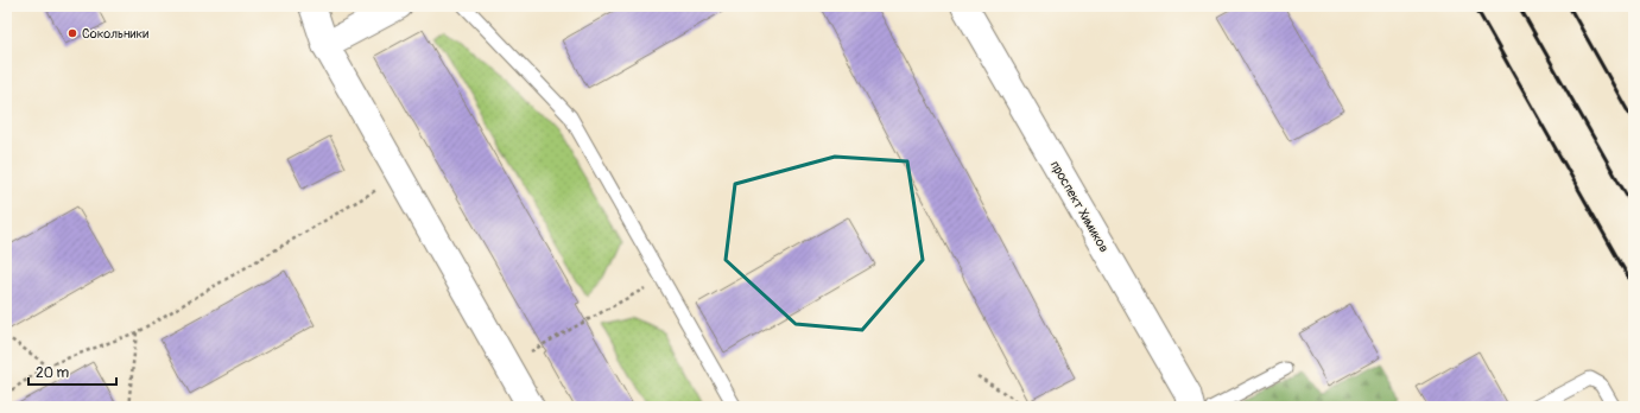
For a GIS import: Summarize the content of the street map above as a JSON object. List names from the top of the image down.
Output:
{
  "streets": {
    "street": ["проспект Химиков"]
  },
  "places": ["Сокольники"],
  "scale_bar": "20 m"
}
